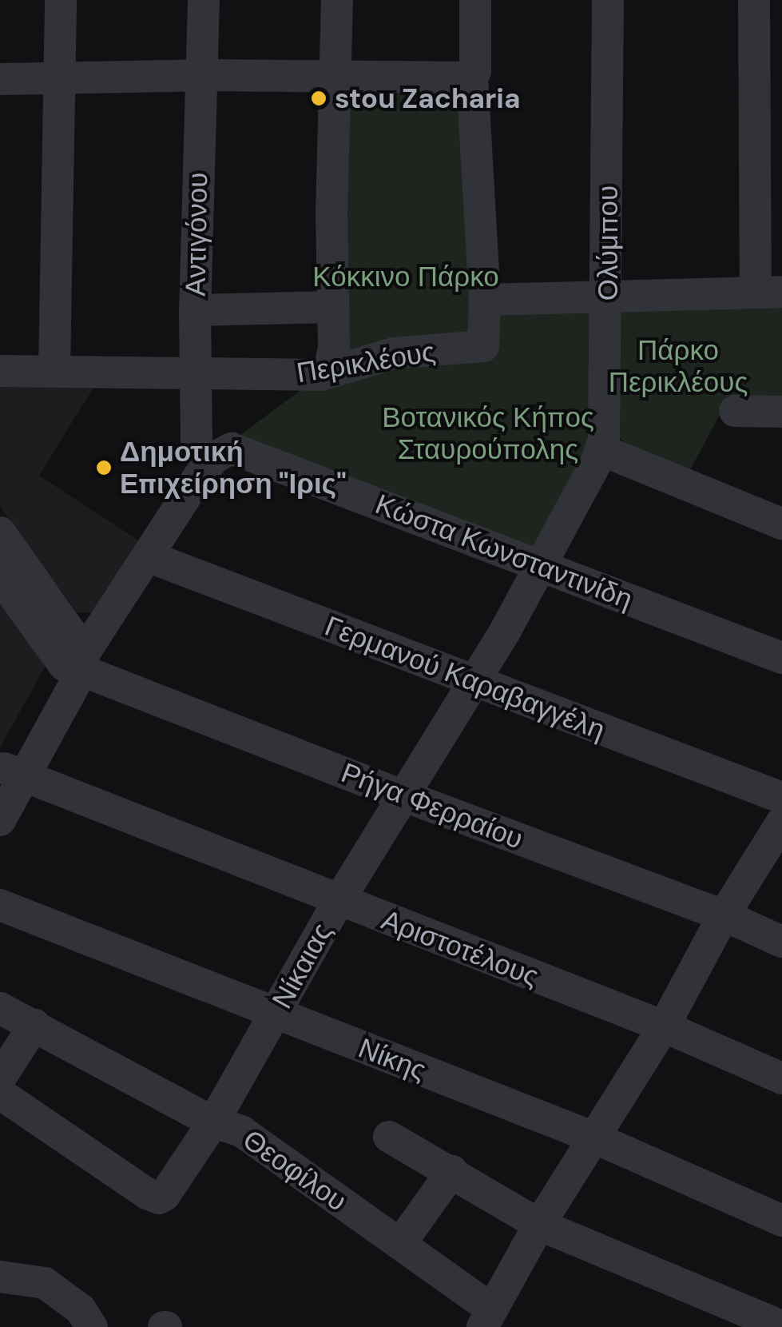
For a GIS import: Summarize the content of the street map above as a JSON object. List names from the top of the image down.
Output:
{
  "streets": {
    "street": [
      "Αντιγόνου",
      "Ολύμπου",
      "Περικλέους",
      "Κώστα Κωνσταντινίδη",
      "Γερμανού Καραβαγγέλη",
      "Ρήγα Φερραίου",
      "Αριστοτέλους",
      "Νίκαιας",
      "Νίκης",
      "Θεοφίλου"
    ]
  },
  "crossings": [
    ["Αντιγόνου", "Περικλέους"],
    ["Αντιγόνου", "Κώστα Κωνσταντινίδη"],
    ["Ολύμπου", "Κώστα Κωνσταντινίδη"],
    ["Ολύμπου", "Νίκαιας"],
    ["Κώστα Κωνσταντινίδη", "Νίκαιας"],
    ["Γερμανού Καραβαγγέλη", "Νίκαιας"],
    ["Ρήγα Φερραίου", "Νίκαιας"],
    ["Αριστοτέλους", "Νίκαιας"],
    ["Νίκαιας", "Νίκης"],
    ["Νίκαιας", "Θεοφίλου"]
  ],
  "parks": ["Κόκκινο Πάρκο", "Πάρκο Περικλέους", "Βοτανικός Κήπος Σταυρούπολης"],
  "places": ["stou Zacharia", "Δημοτική Επιχείρηση \"Ιρις\""]
}
